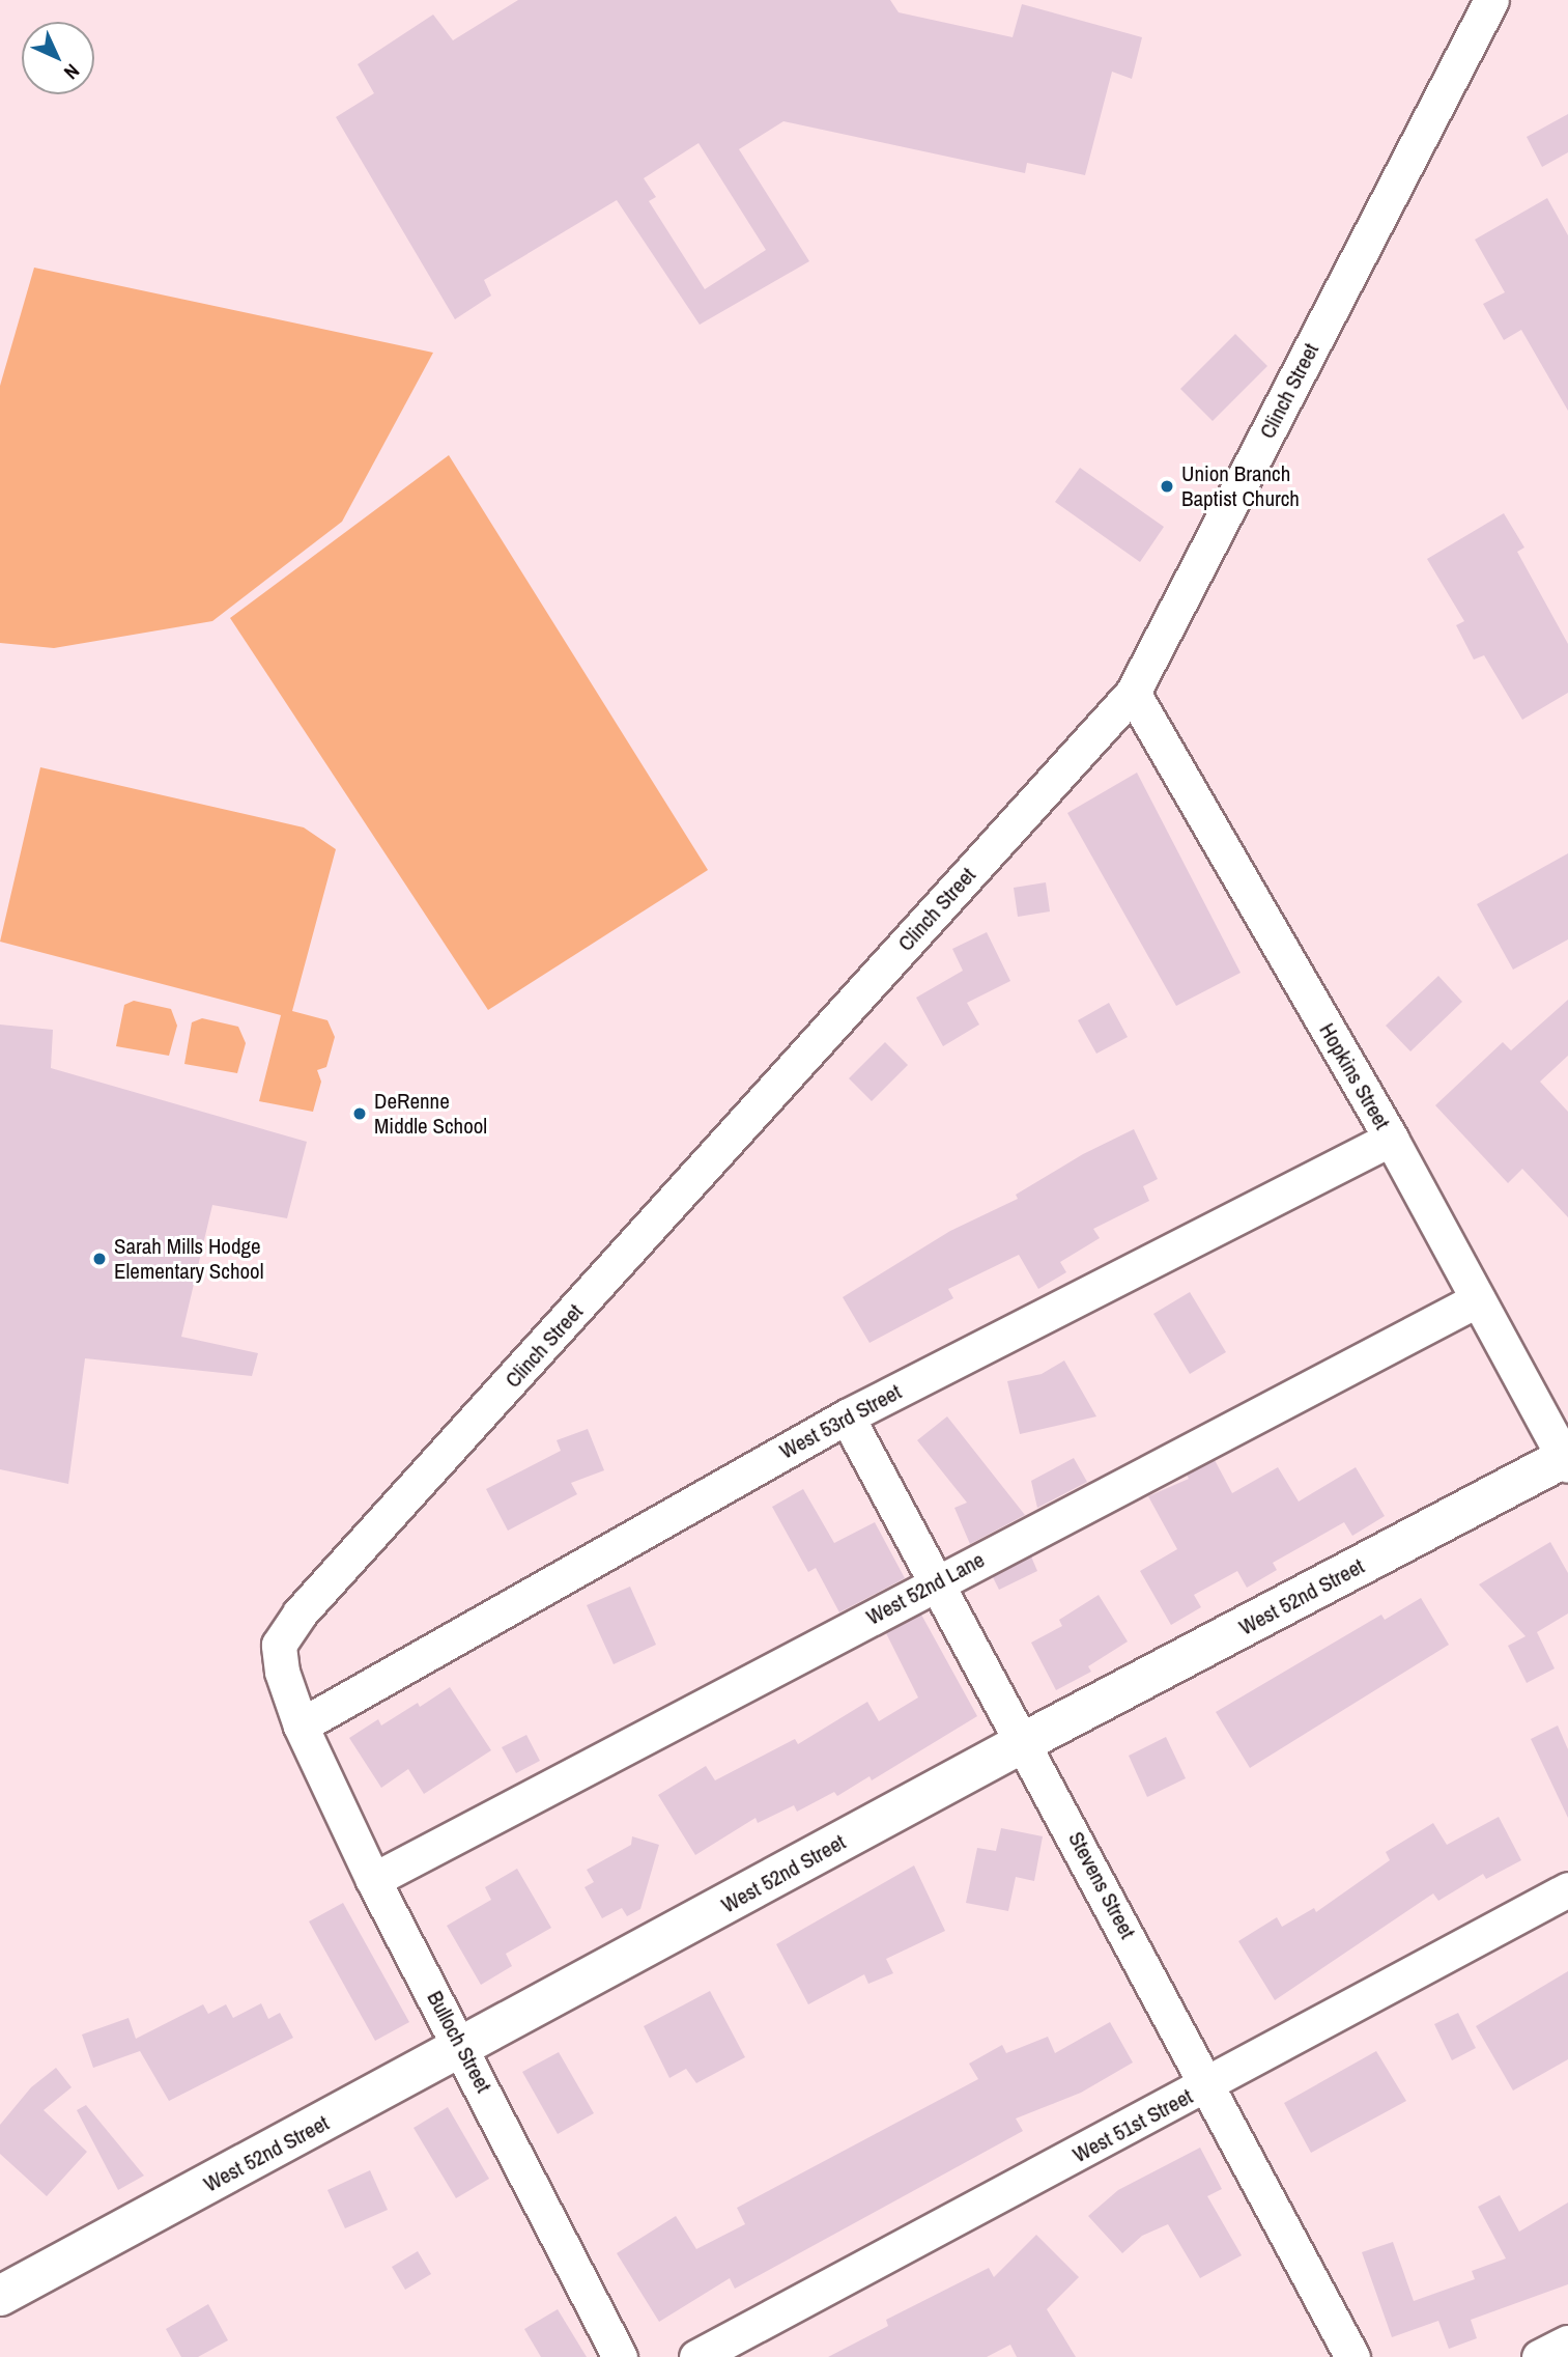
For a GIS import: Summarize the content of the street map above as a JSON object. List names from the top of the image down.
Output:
{
  "streets": {
    "main road": ["West 52nd Street"],
    "street": [
      "Clinch Street",
      "Hopkins Street",
      "West 53rd Street",
      "West 52nd Lane",
      "Stevens Street",
      "Bulloch Street",
      "West 51st Street"
    ]
  },
  "crossings": [
    ["Clinch Street", "Hopkins Street"],
    ["Clinch Street", "West 53rd Street"],
    ["Clinch Street", "Bulloch Street"],
    ["Hopkins Street", "West 53rd Street"],
    ["Hopkins Street", "West 52nd Lane"],
    ["Hopkins Street", "West 52nd Street"],
    ["West 53rd Street", "Stevens Street"],
    ["West 53rd Street", "Bulloch Street"],
    ["West 52nd Lane", "Stevens Street"],
    ["West 52nd Lane", "Bulloch Street"],
    ["West 52nd Street", "Stevens Street"],
    ["West 52nd Street", "Bulloch Street"],
    ["Stevens Street", "West 51st Street"]
  ],
  "places": ["Union Branch Baptist Church", "DeRenne Middle School", "Sarah Mills Hodge Elementary School"],
  "north": "bottom right"
}
